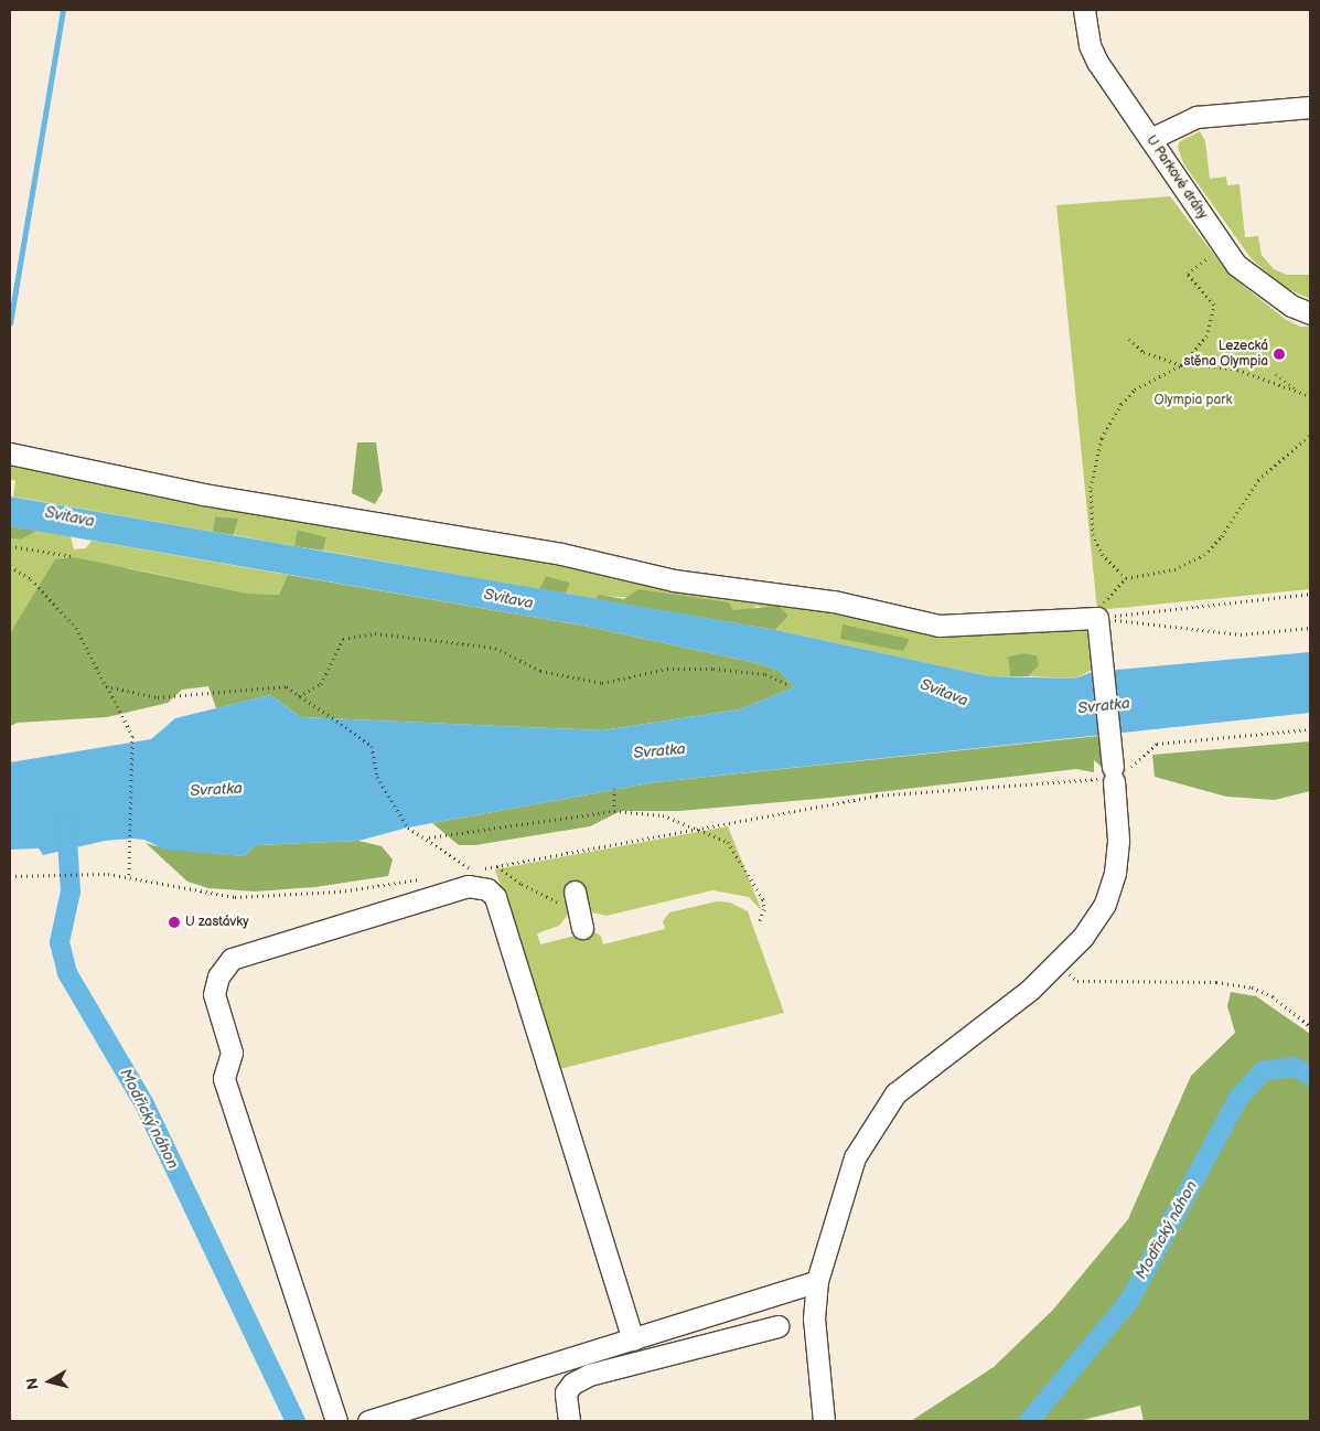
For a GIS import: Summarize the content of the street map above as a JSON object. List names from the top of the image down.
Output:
{
  "streets": {
    "street": ["U Parkové dráhy"]
  },
  "water": ["Svitava", "Svratka", "Modřický náhon"],
  "parks": ["Olympia park"],
  "places": ["Lezecká stěna Olympia", "U zastávky"],
  "north": "left"
}
